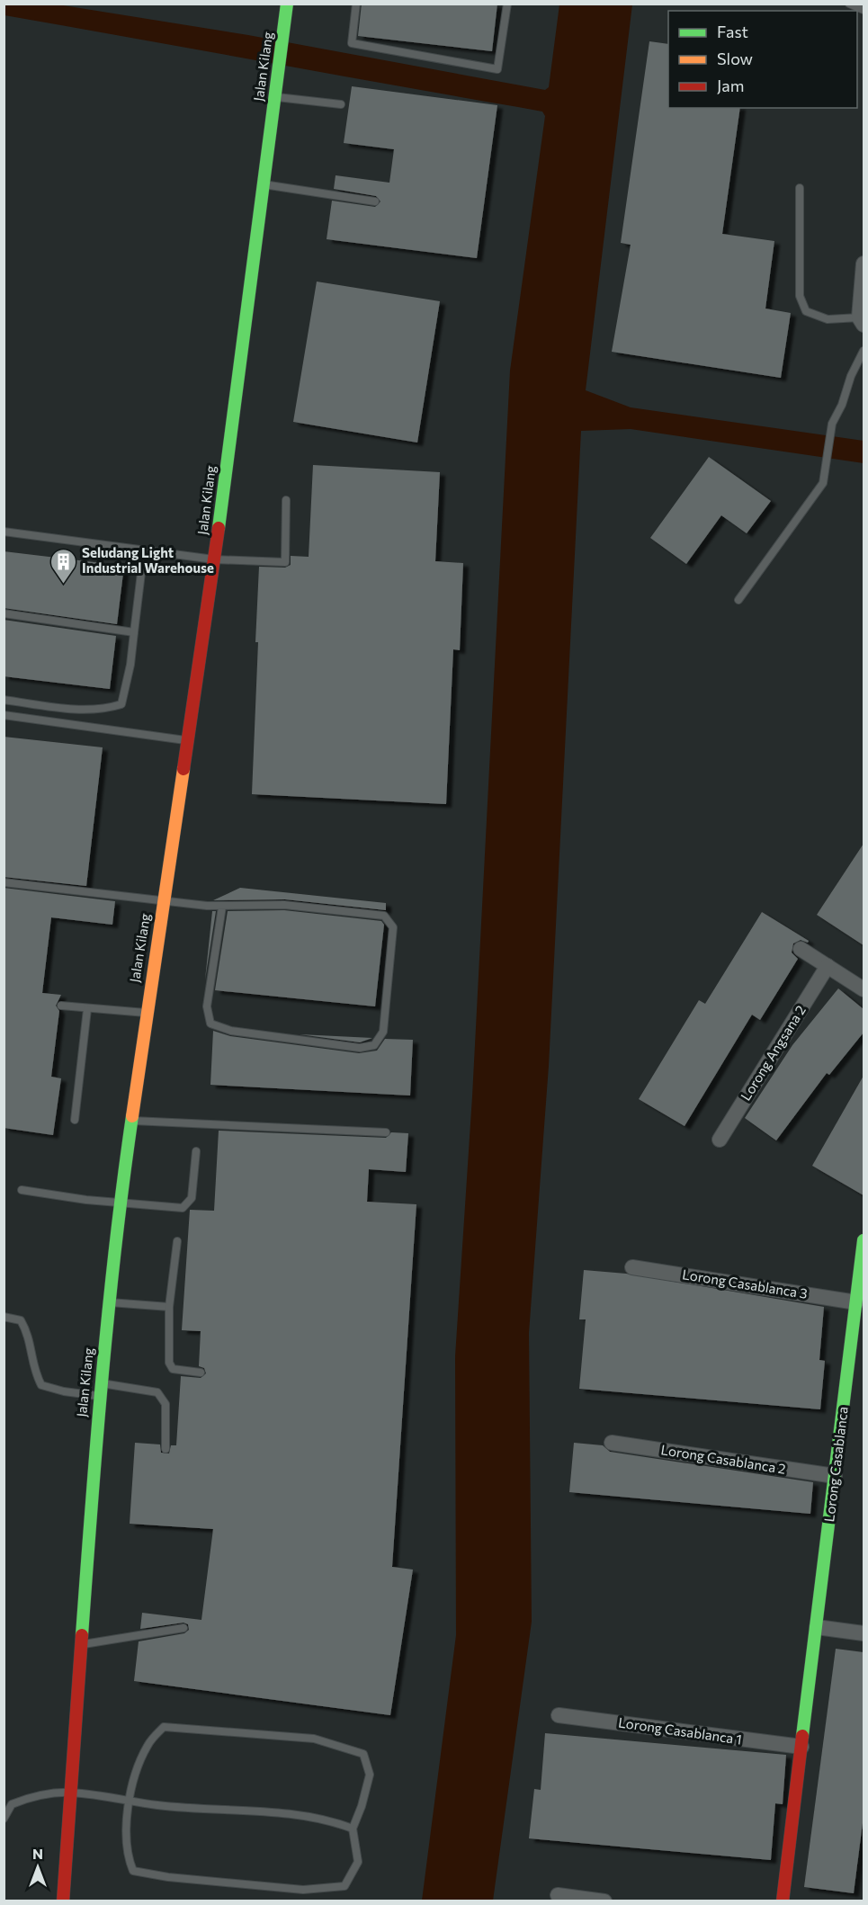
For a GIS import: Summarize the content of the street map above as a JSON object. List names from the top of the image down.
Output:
{
  "streets": {
    "street": [
      "Jalan Kilang",
      "Lorong Angsana 2",
      "Lorong Casablanca 3",
      "Lorong Casablanca 2",
      "Lorong Casablanca",
      "Lorong Casablanca 1"
    ]
  },
  "crossings": [
    ["Lorong Casablanca 3", "Lorong Casablanca"],
    ["Lorong Casablanca 2", "Lorong Casablanca"],
    ["Lorong Casablanca", "Lorong Casablanca 1"]
  ],
  "places": {
    "building": ["Seludang Light Industrial Warehouse"]
  },
  "legend": ["Fast", "Slow", "Jam"],
  "north": "top"
}
